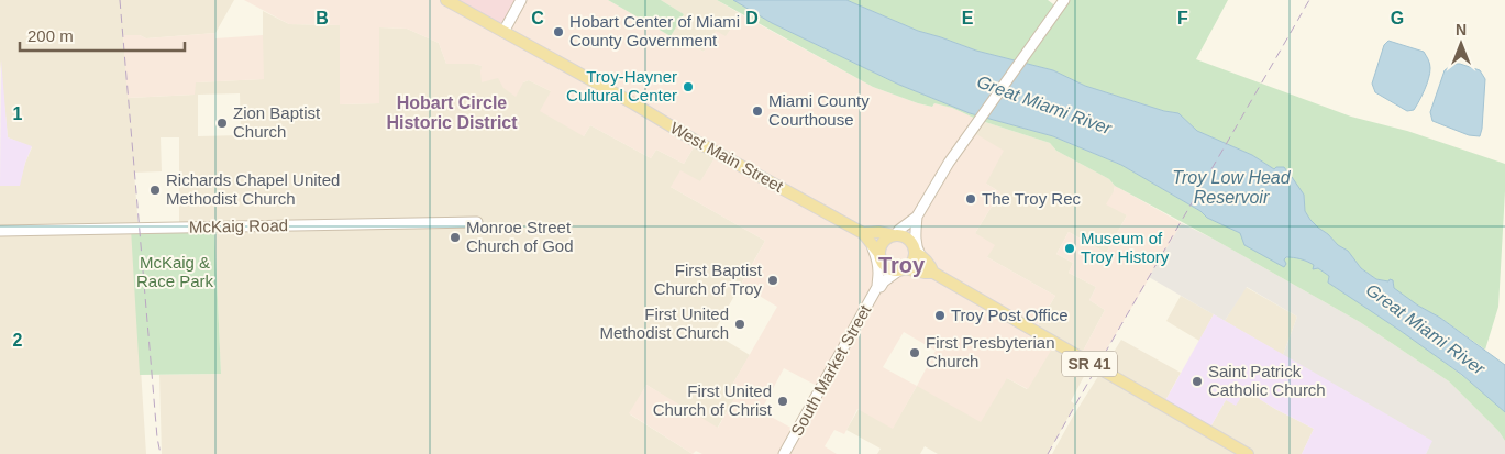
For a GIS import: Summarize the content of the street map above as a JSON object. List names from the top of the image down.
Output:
{
  "streets": {
    "main road": [
      "West Main Street",
      "McKaig Road",
      "SR 41",
      "South Market Street"
    ]
  },
  "districts": ["Hobart Circle Historic District", "Troy"],
  "water": ["Great Miami River", "Troy Low Head Reservoir"],
  "parks": ["McKaig & Race Park"],
  "places": [
    "Hobart Center of Miami County Government",
    "Troy-Hayner Cultural Center",
    "Miami County Courthouse",
    "Zion Baptist Church",
    "Richards Chapel United Methodist Church",
    "The Troy Rec",
    "Monroe Street Church of God",
    "Museum of Troy History",
    "First Baptist Church of Troy",
    "Troy Post Office",
    "First United Methodist Church",
    "First Presbyterian Church",
    "Saint Patrick Catholic Church",
    "First United Church of Christ"
  ],
  "scale_bar": "200 m",
  "north": "top",
  "grid": {
    "columns": [
      "B",
      "C",
      "D",
      "E",
      "F",
      "G"
    ],
    "rows": ["1", "2"]
  }
}
